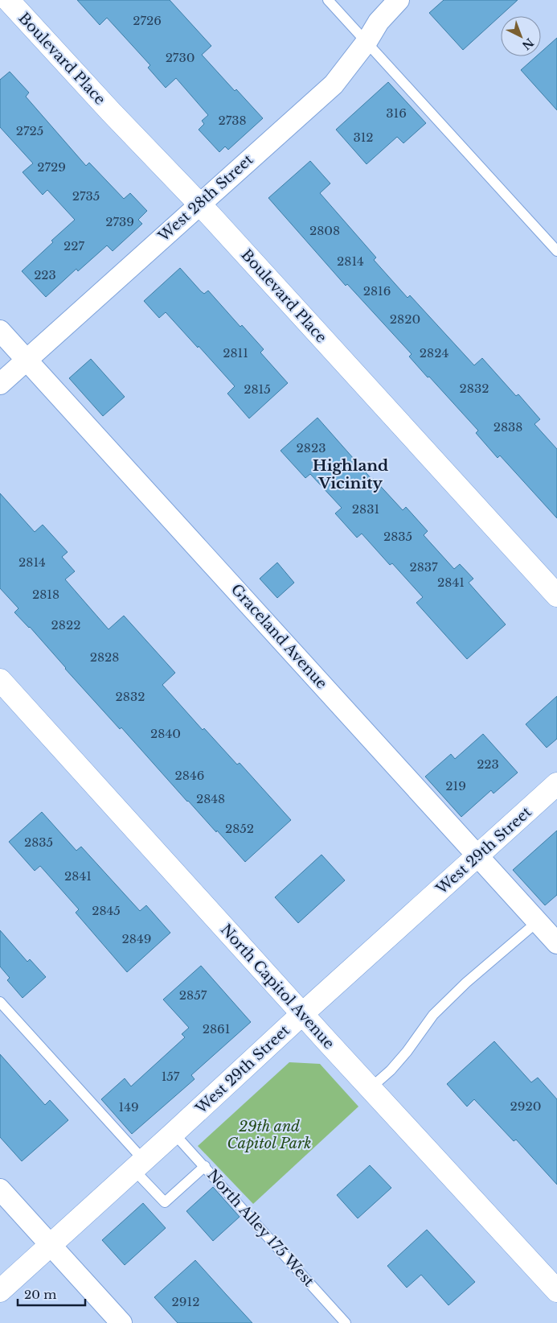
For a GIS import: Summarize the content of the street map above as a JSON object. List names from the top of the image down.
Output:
{
  "streets": {
    "main road": ["Boulevard Place", "West 29th Street", "North Capitol Avenue"],
    "street": ["West 28th Street", "Graceland Avenue"],
    "lane": ["North Alley 175 West"]
  },
  "crossings": [
    ["Boulevard Place", "West 28th Street"],
    ["West 28th Street", "Graceland Avenue"],
    ["Graceland Avenue", "West 29th Street"],
    ["West 29th Street", "North Capitol Avenue"],
    ["West 29th Street", "North Alley 175 West"]
  ],
  "districts": ["Highland Vicinity"],
  "parks": ["29th and Capitol Park"],
  "house_numbers": [
    "2726",
    "2730",
    "316",
    "2738",
    "2725",
    "312",
    "2729",
    "2735",
    "2739",
    "2808",
    "227",
    "2814",
    "223",
    "2816",
    "2820",
    "2811",
    "2824",
    "2832",
    "2815",
    "2838",
    "2823",
    "2831",
    "2835",
    "2814",
    "2837",
    "2841",
    "2818",
    "2822",
    "2828",
    "2832",
    "2840",
    "223",
    "2846",
    "219",
    "2848",
    "2852",
    "2835",
    "2841",
    "2845",
    "2849",
    "2857",
    "2861",
    "157",
    "2920",
    "149",
    "2912"
  ],
  "scale_bar": "20 m",
  "north": "bottom right"
}
